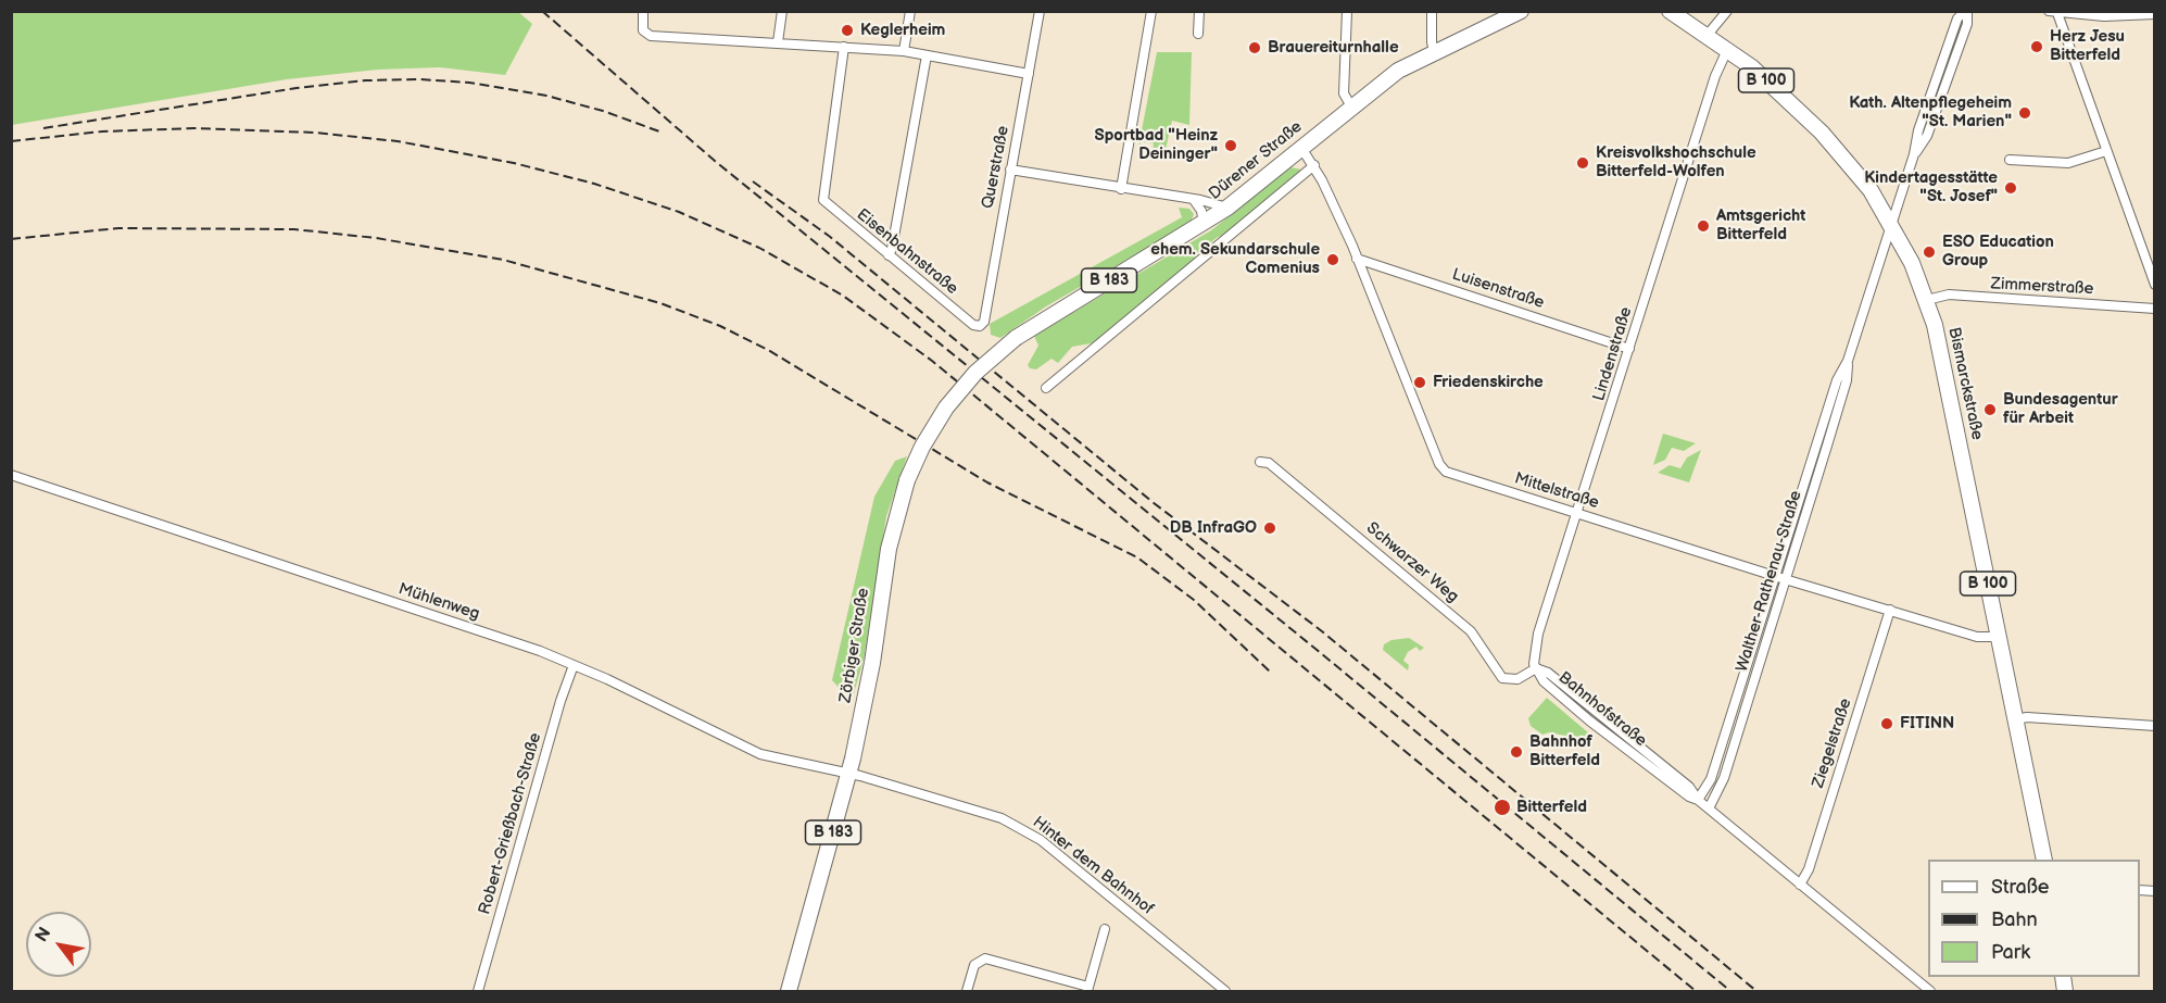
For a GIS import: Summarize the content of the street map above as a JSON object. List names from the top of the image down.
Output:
{
  "streets": {
    "main road": [
      "B 100",
      "Dürener Straße",
      "B 183",
      "Bismarckstraße",
      "Zörbiger Straße"
    ],
    "street": [
      "Querstraße",
      "Eisenbahnstraße",
      "Zimmerstraße",
      "Luisenstraße",
      "Lindenstraße",
      "Mittelstraße",
      "Schwarzer Weg",
      "Walther-Rathenau-Straße",
      "Mühlenweg",
      "Bahnhofstraße",
      "Ziegelstraße",
      "Robert-Grießbach-Straße",
      "Hinter dem Bahnhof"
    ]
  },
  "crossings": [
    ["Dürener Straße", "Mittelstraße"],
    ["Dürener Straße", "Zörbiger Straße"],
    ["Querstraße", "Eisenbahnstraße"],
    ["Zimmerstraße", "Bismarckstraße"],
    ["Luisenstraße", "Lindenstraße"],
    ["Luisenstraße", "Mittelstraße"],
    ["Lindenstraße", "Bismarckstraße"],
    ["Lindenstraße", "Mittelstraße"],
    ["Lindenstraße", "Schwarzer Weg"],
    ["Lindenstraße", "Bahnhofstraße"],
    ["Bismarckstraße", "Mittelstraße"],
    ["Bismarckstraße", "Walther-Rathenau-Straße"],
    ["Mittelstraße", "Walther-Rathenau-Straße"],
    ["Mittelstraße", "Ziegelstraße"],
    ["Schwarzer Weg", "Bahnhofstraße"],
    ["Walther-Rathenau-Straße", "Bahnhofstraße"],
    ["Mühlenweg", "Zörbiger Straße"],
    ["Mühlenweg", "Robert-Grießbach-Straße"],
    ["Mühlenweg", "Hinter dem Bahnhof"],
    ["Zörbiger Straße", "Hinter dem Bahnhof"],
    ["Bahnhofstraße", "Ziegelstraße"]
  ],
  "places": [
    "Keglerheim",
    "Herz Jesu Bitterfeld",
    "Brauereiturnhalle",
    "Kath. Altenpflegeheim \"St. Marien\"",
    "Sportbad \"Heinz Deininger\"",
    "Kreisvolkshochschule Bitterfeld-Wolfen",
    "Kindertagesstätte \"St. Josef\"",
    "Amtsgericht Bitterfeld",
    "ESO Education Group",
    "ehem. Sekundarschule Comenius",
    "Friedenskirche",
    "Bundesagentur für Arbeit",
    "DB InfraGO",
    "FITINN",
    "Bahnhof Bitterfeld",
    "Bitterfeld"
  ],
  "legend": ["Straße", "Bahn", "Park"],
  "north": "top left"
}
